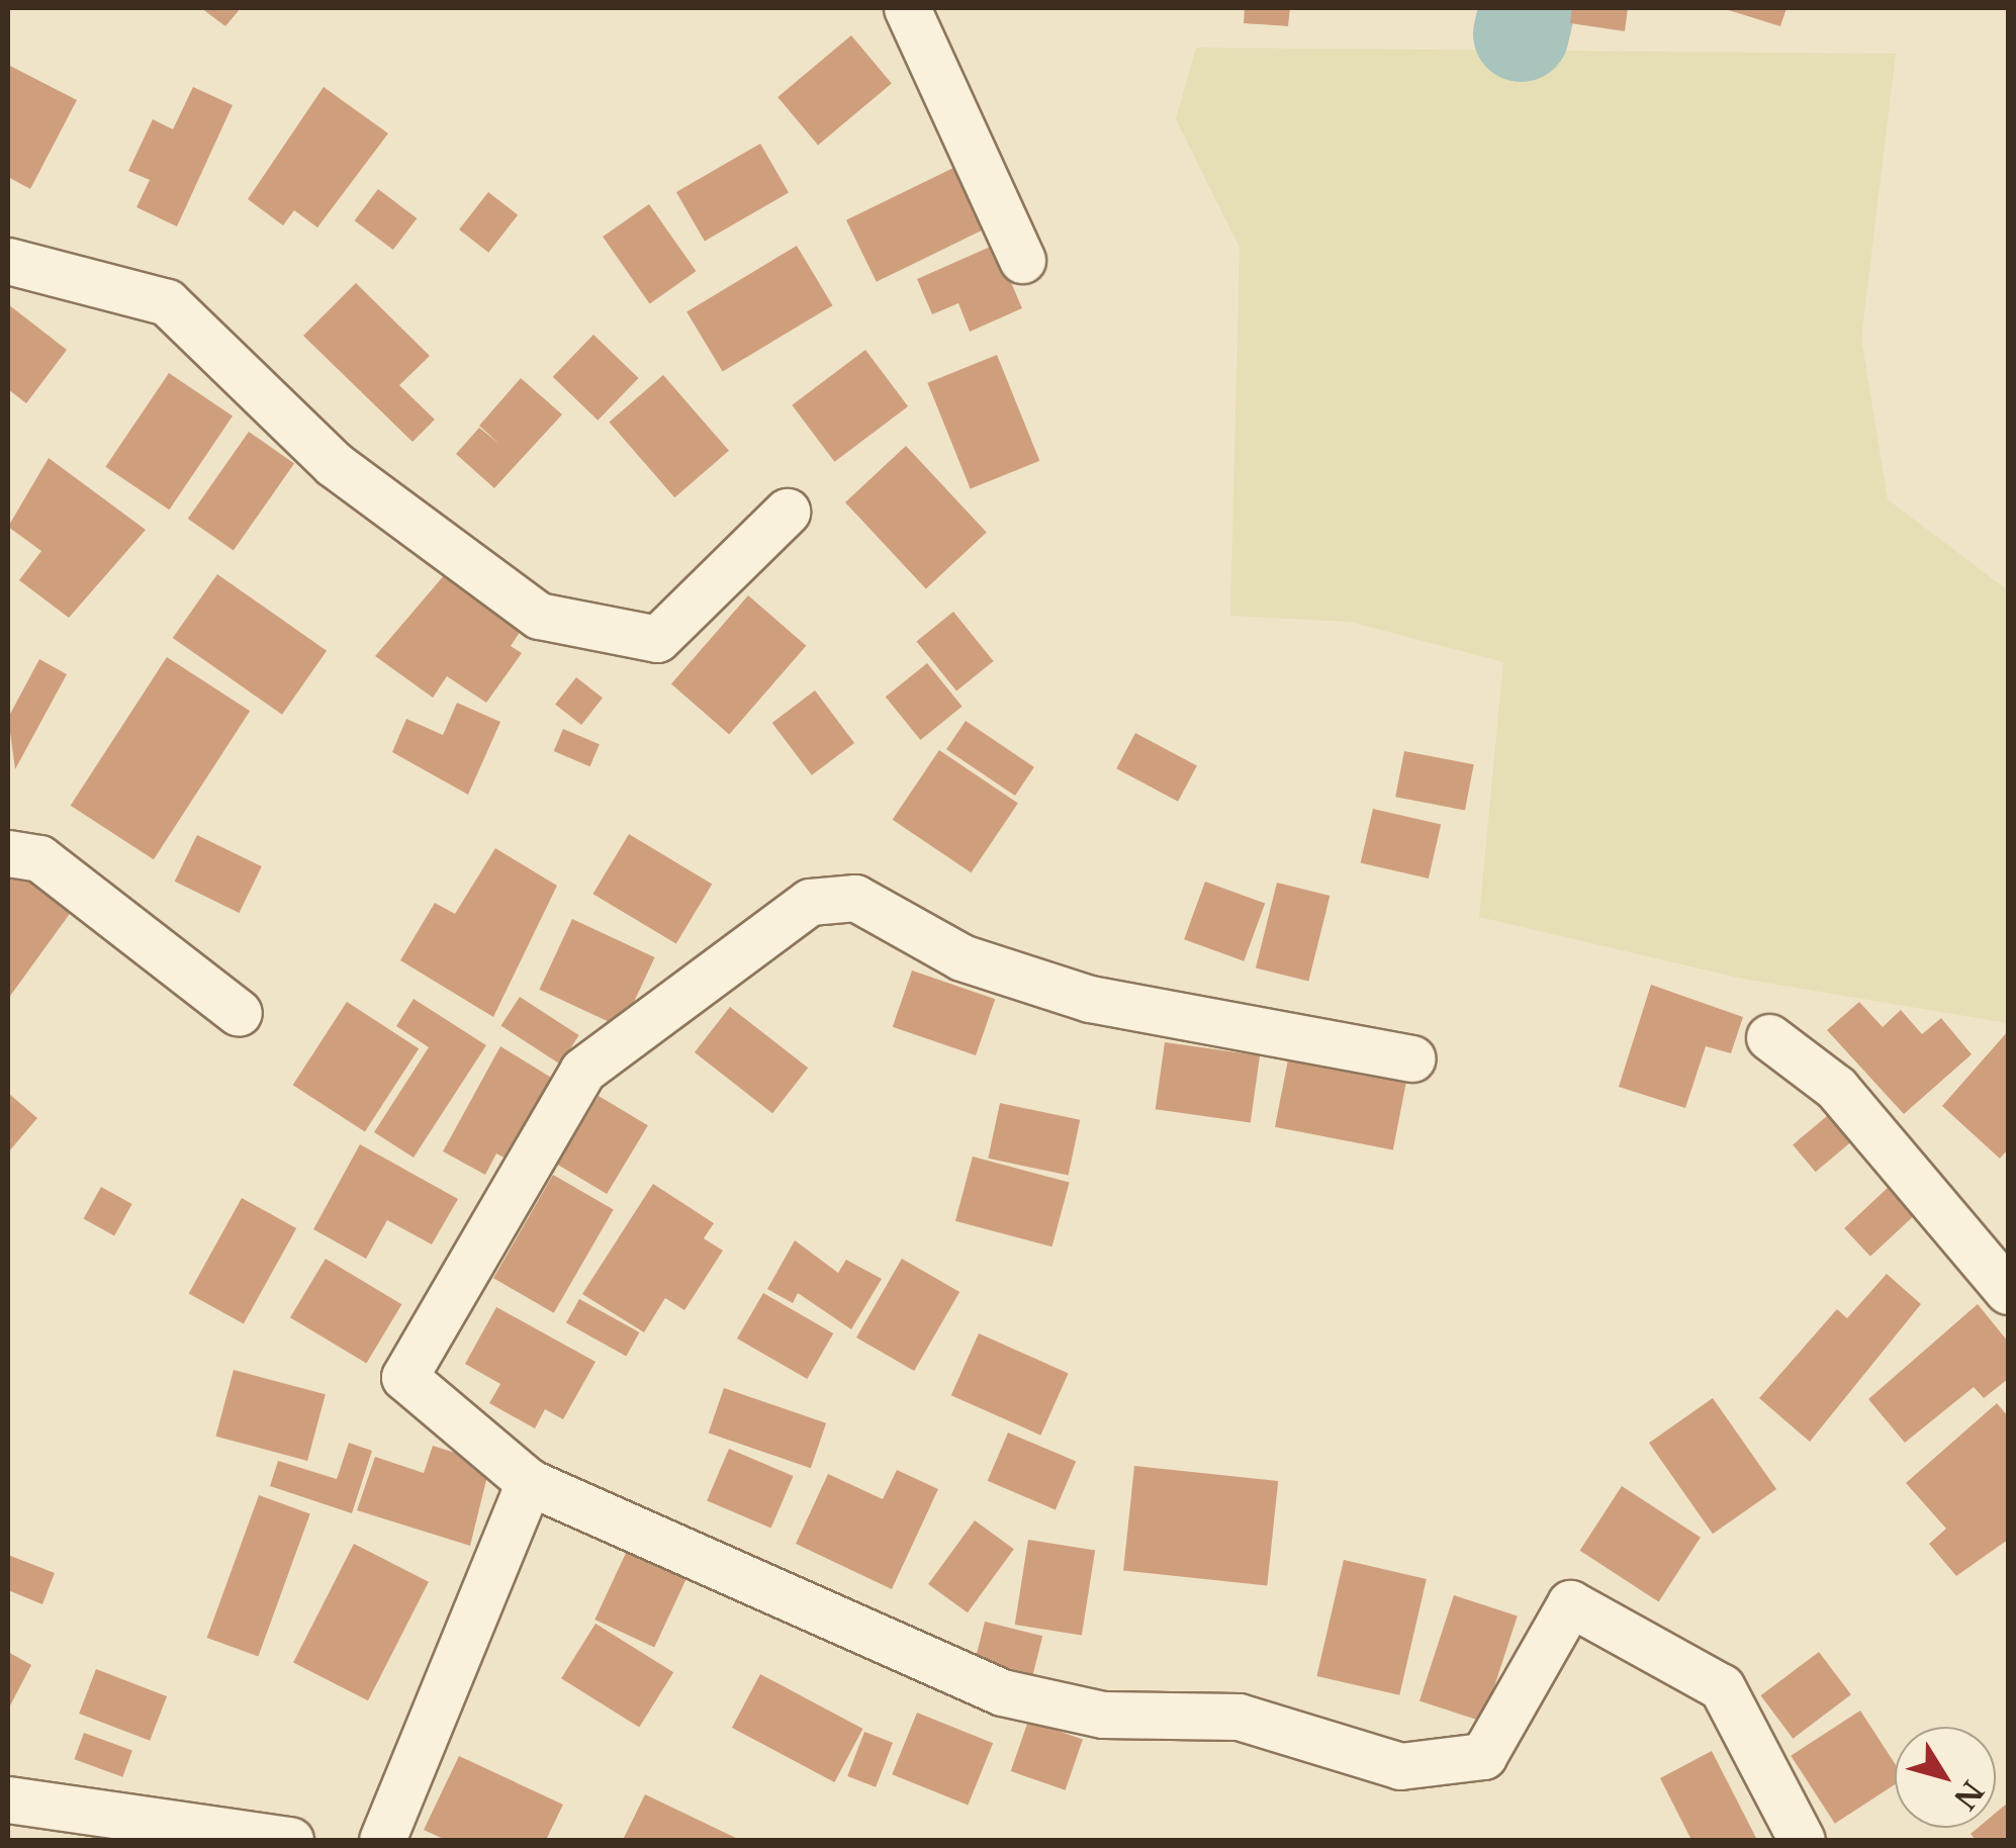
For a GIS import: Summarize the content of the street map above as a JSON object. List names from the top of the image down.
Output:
{
  "north": "bottom right"
}
